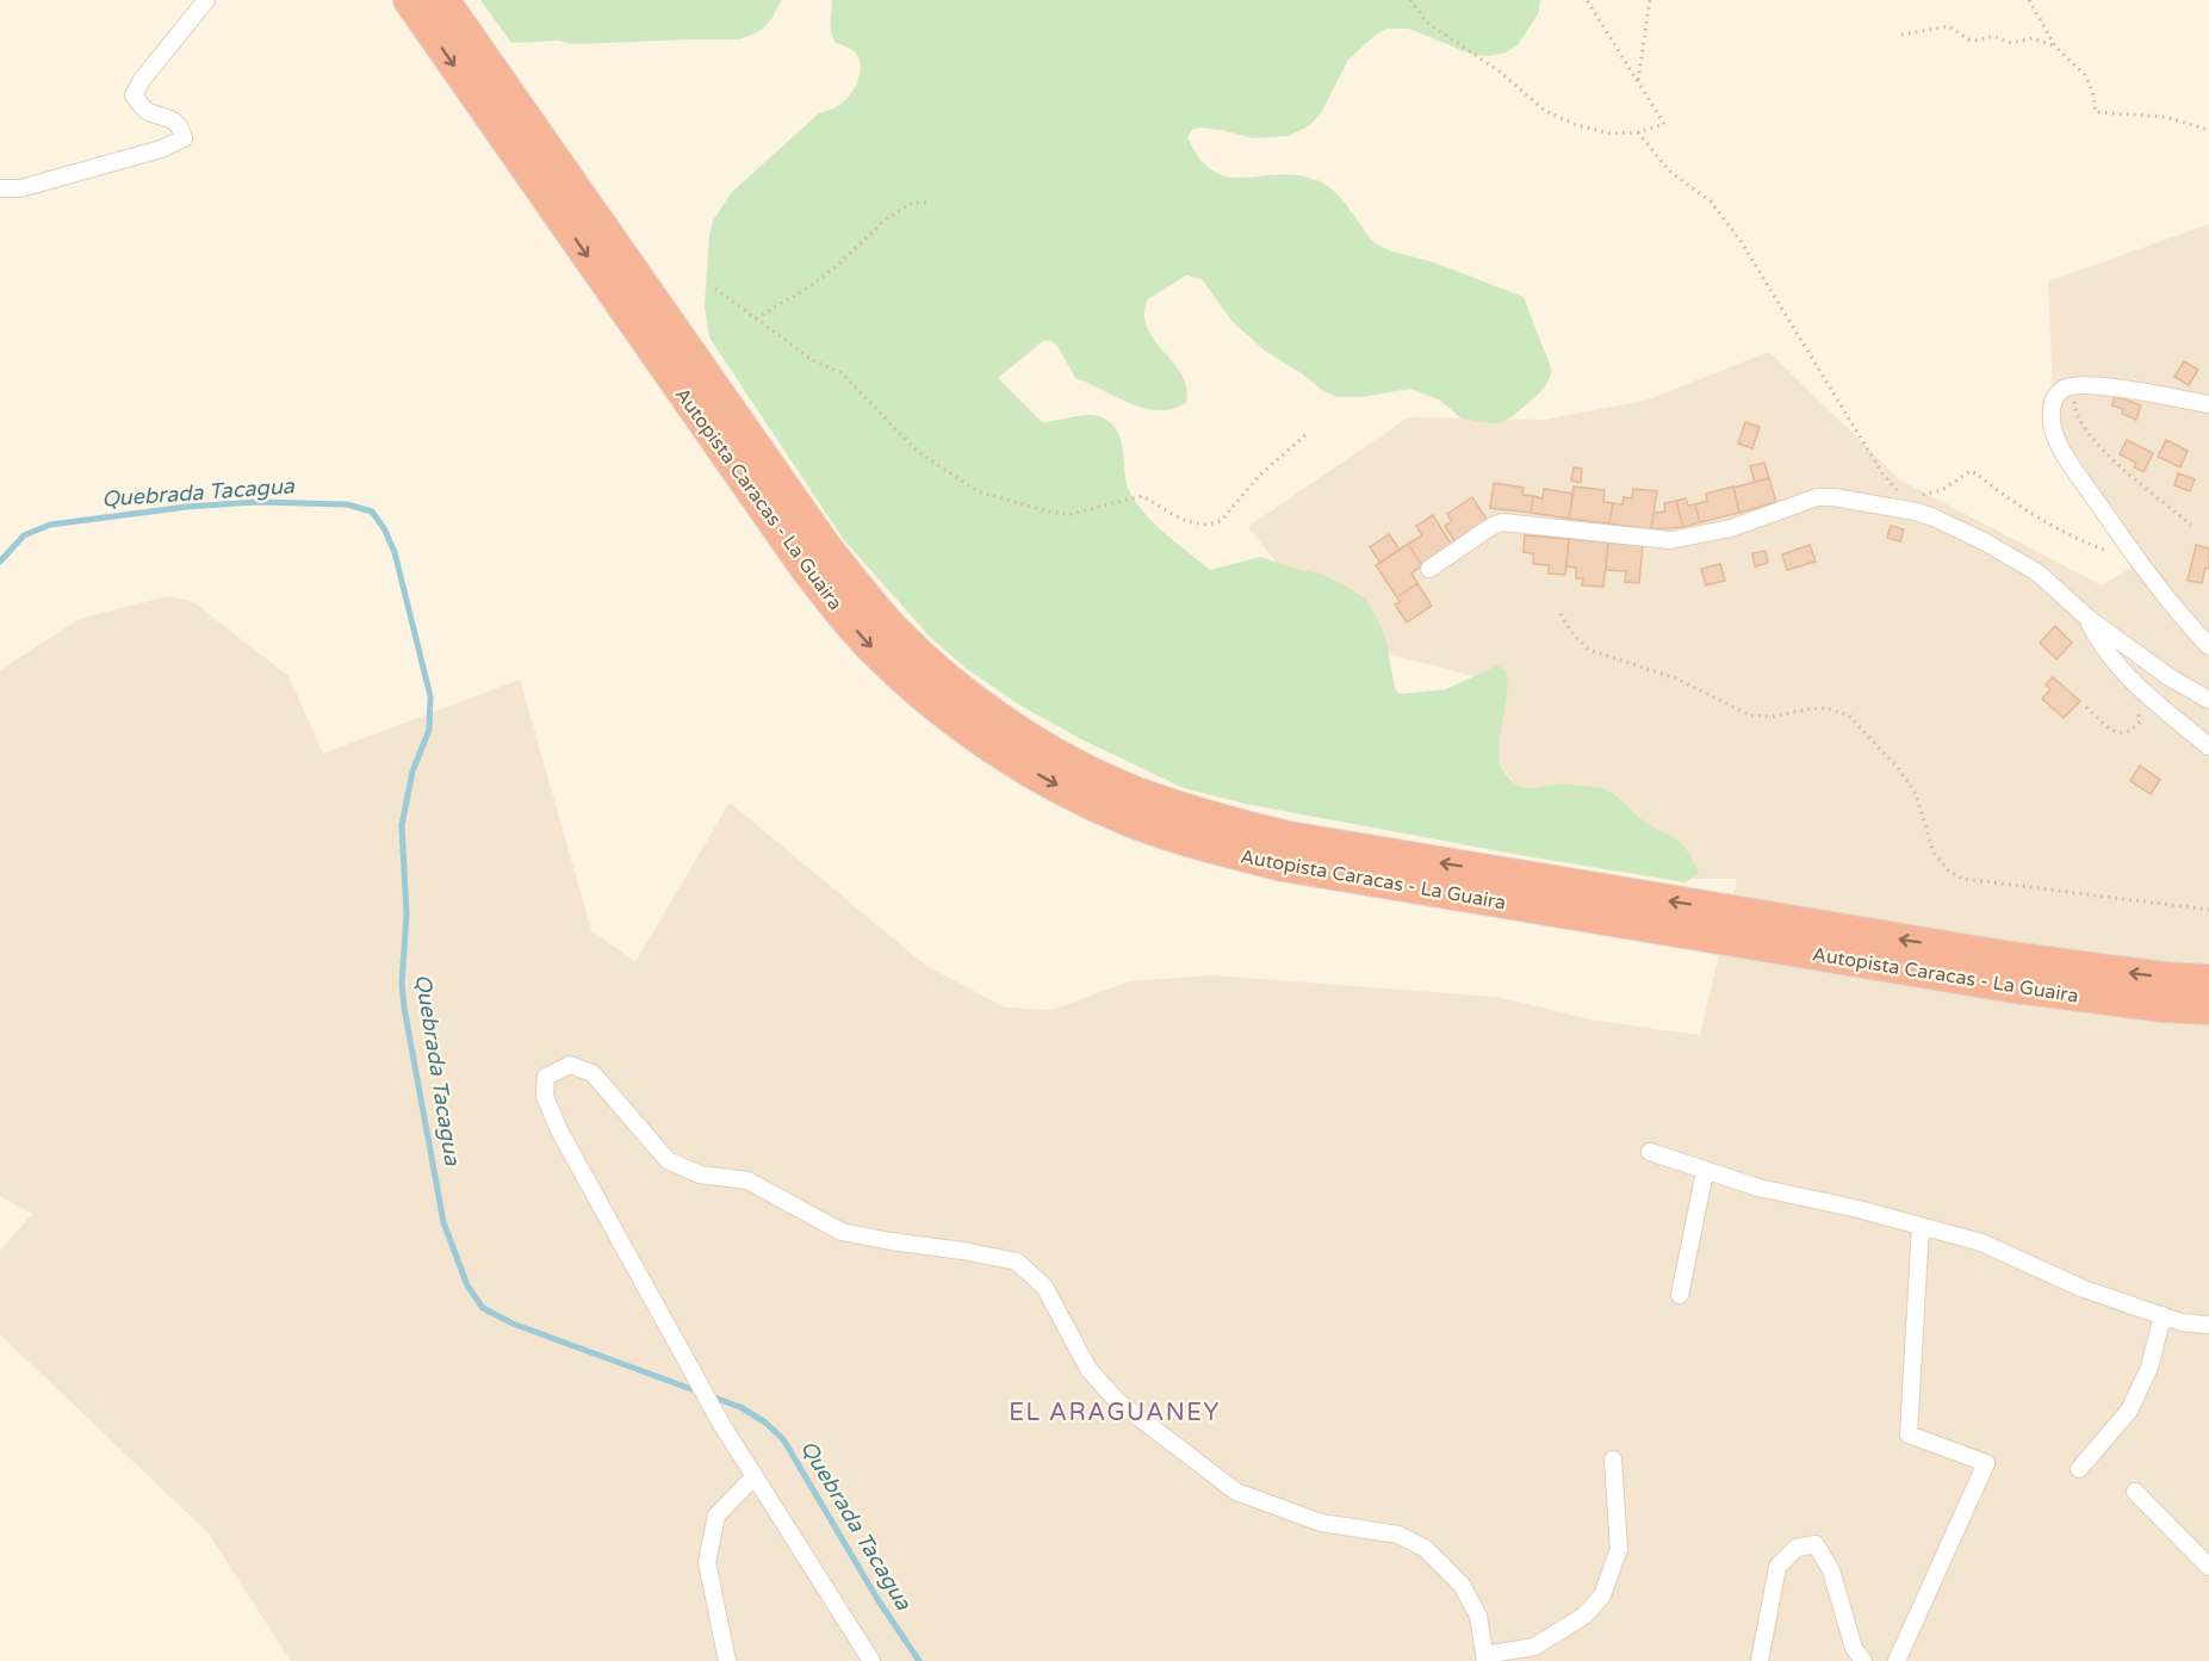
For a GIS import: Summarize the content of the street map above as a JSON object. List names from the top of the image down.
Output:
{
  "streets": {
    "highway": ["Autopista Caracas - La Guaira"]
  },
  "districts": ["EL ARAGUANEY"],
  "water": ["Quebrada Tacagua"]
}
